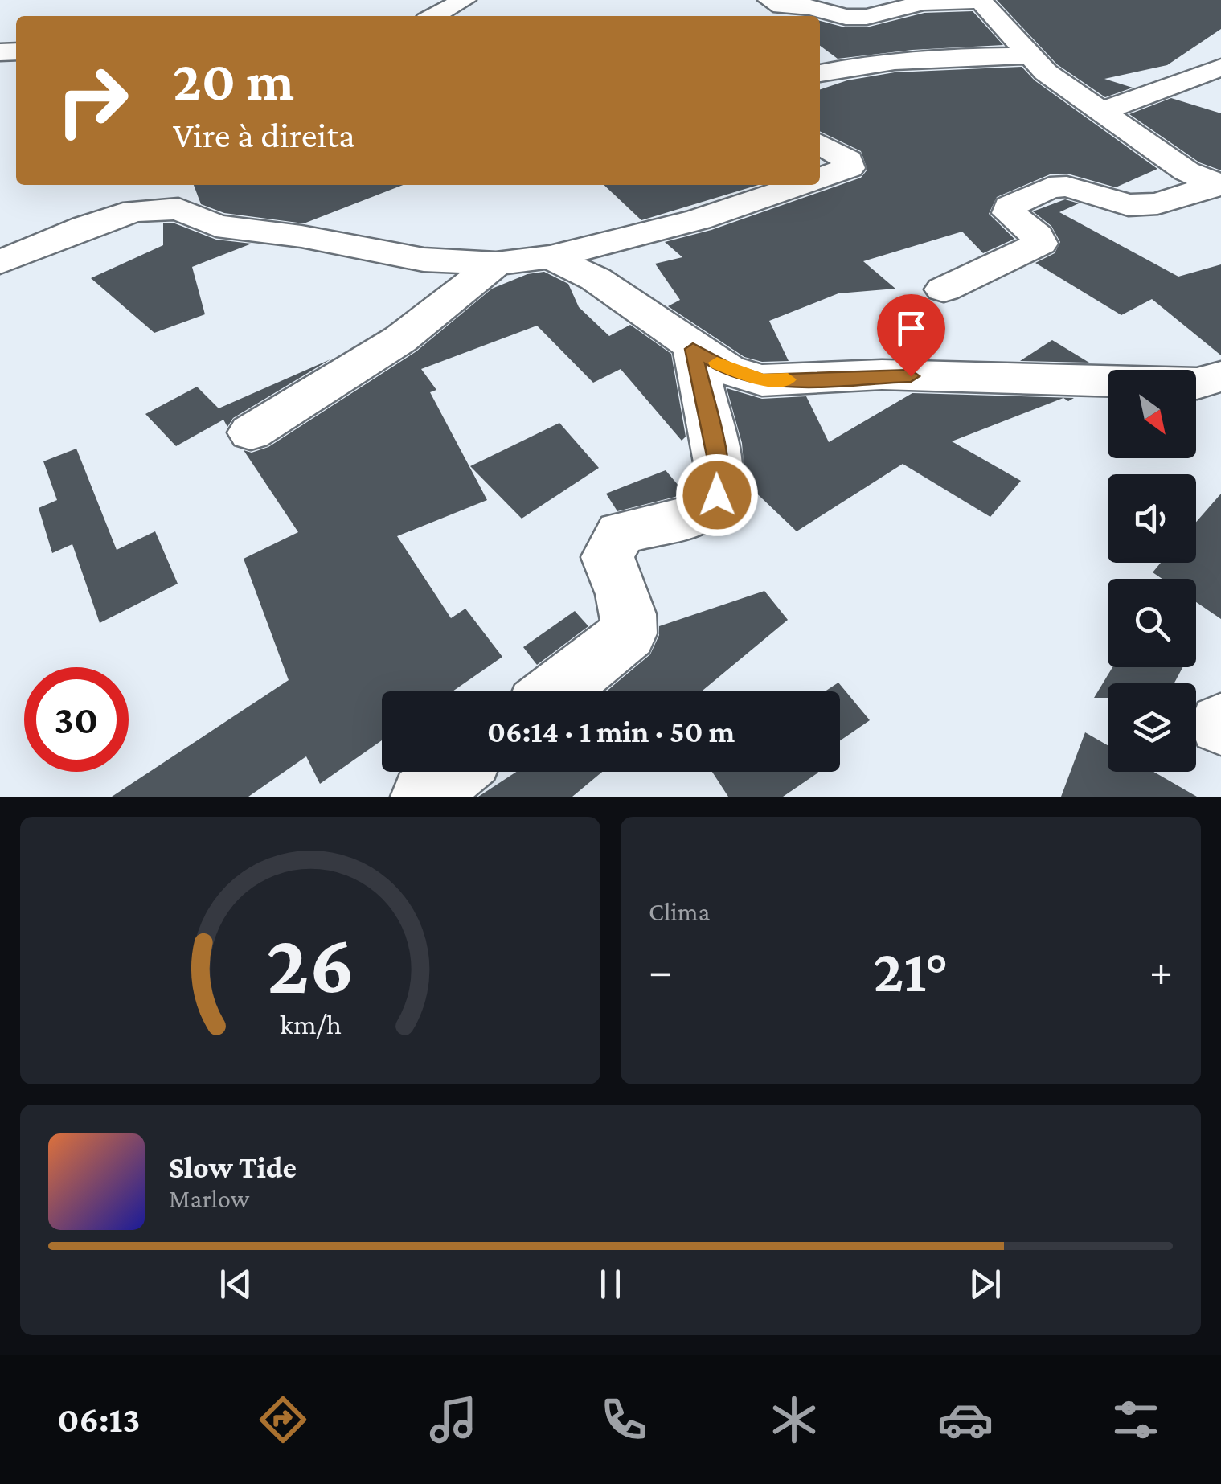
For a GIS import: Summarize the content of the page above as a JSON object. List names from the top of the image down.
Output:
{
  "north": "bottom right",
  "page": {
    "turn": ["20 m", "Vire à direita"],
    "limit": "30",
    "trip": "06:14 · 1 min · 50 m",
    "tile": "Clima",
    "heat": ["−", "21°", "+"],
    "song": ["Slow Tide", "Marlow"],
    "tabs": "06:13",
    "gauge": ["26", "km/h"]
  }
}
